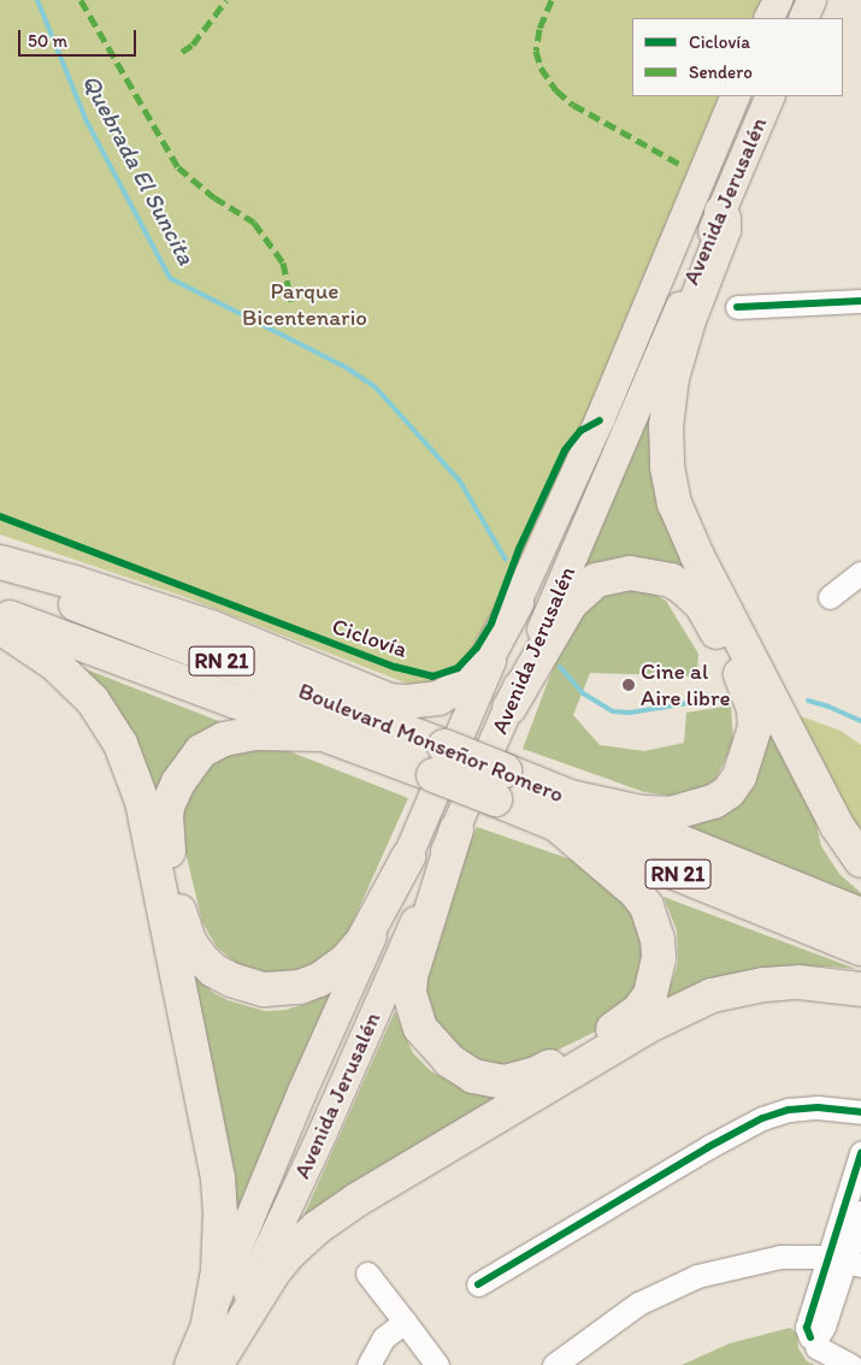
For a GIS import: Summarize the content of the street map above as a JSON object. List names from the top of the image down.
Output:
{
  "streets": {
    "highway": ["RN 21", "Boulevard Monseñor Romero"],
    "main road": ["Avenida Jerusalén"],
    "cycle path": ["Ciclovía"]
  },
  "water": ["Quebrada El Suncita"],
  "parks": ["Parque Bicentenario"],
  "places": ["Cine al Aire libre"],
  "legend": ["Ciclovía", "Sendero"],
  "scale_bar": "50 m"
}
